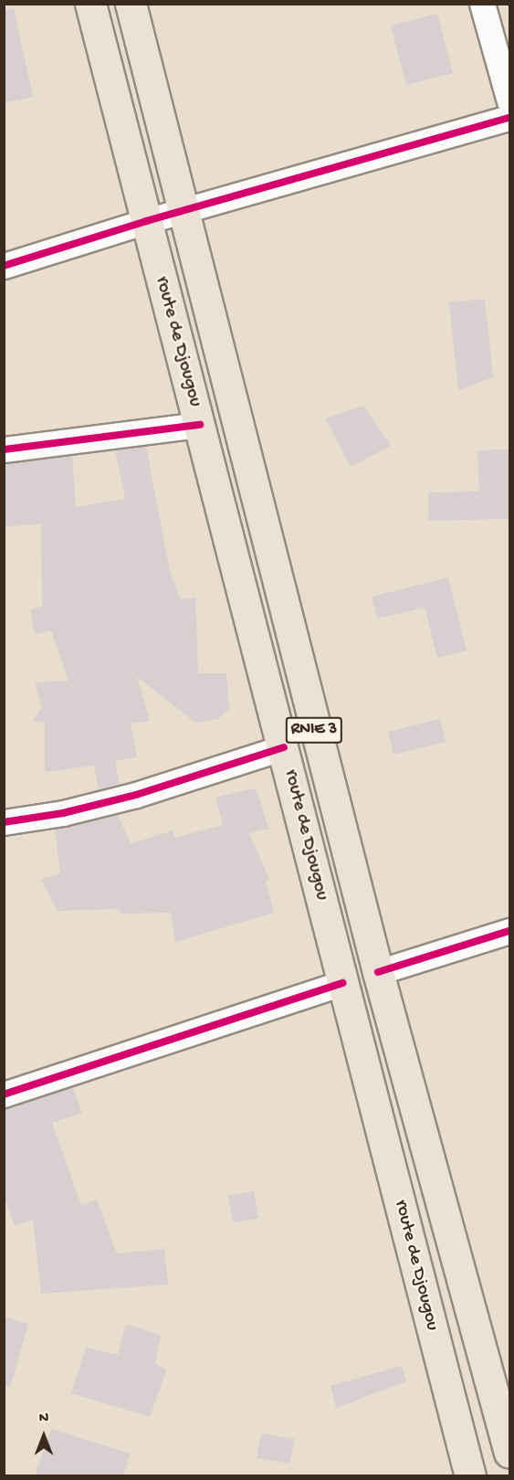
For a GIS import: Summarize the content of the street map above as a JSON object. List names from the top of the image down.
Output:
{
  "streets": {
    "highway": ["route de Djougou", "RNIE 3"]
  },
  "north": "top"
}
